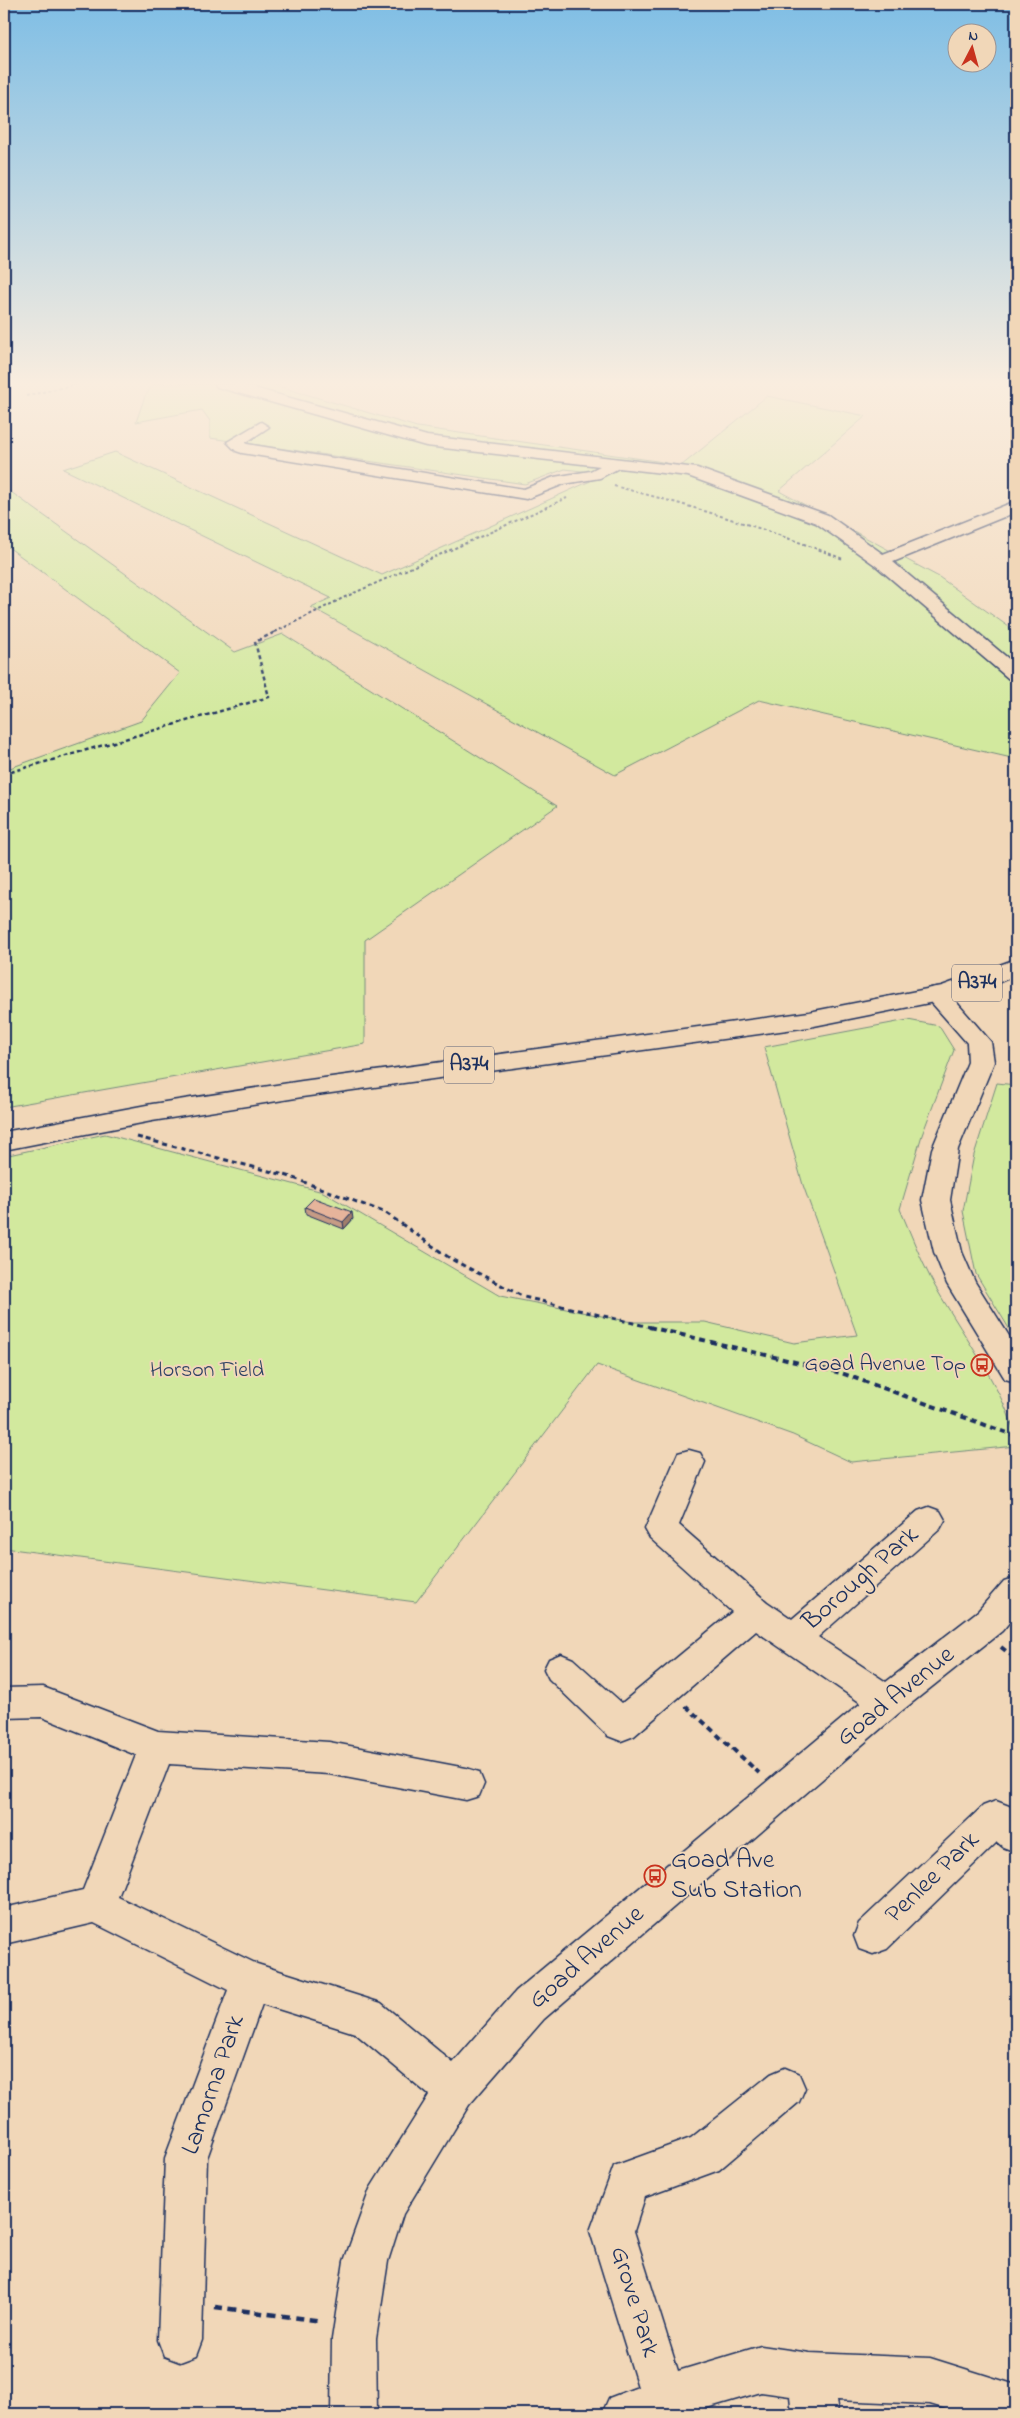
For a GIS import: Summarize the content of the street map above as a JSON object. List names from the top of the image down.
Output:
{
  "streets": {
    "street": [
      "A374",
      "Borough Park",
      "Goad Avenue",
      "Penlee Park",
      "Lamorna Park",
      "Grove Park"
    ]
  },
  "crossings": [
    ["Borough Park", "Goad Avenue"]
  ],
  "parks": ["Horson Field"],
  "places": {
    "bus stop": ["Goad Avenue Top", "Goad Ave Sub Station"]
  },
  "north": "top"
}
